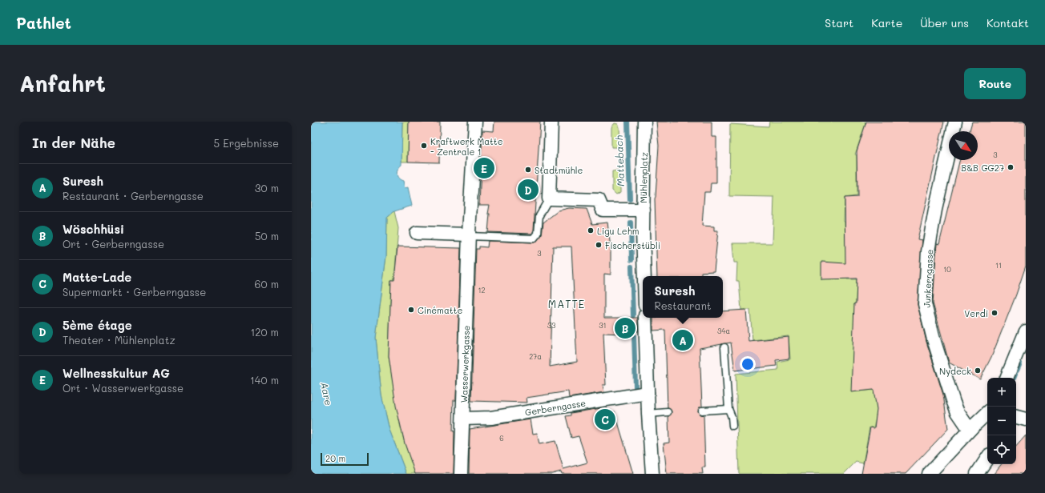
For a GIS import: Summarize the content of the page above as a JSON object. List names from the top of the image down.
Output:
{
  "streets": {
    "street": [
      "Mühlenplatz",
      "Junkerngasse",
      "Wasserwerkgasse",
      "Gerberngasse"
    ]
  },
  "crossings": [
    ["Wasserwerkgasse", "Gerberngasse"]
  ],
  "districts": ["MATTE"],
  "water": ["Mattebach", "Aare"],
  "places": [
    "Kraftwerk Matte - Zentrale 1",
    "B&B GG27",
    "Stadtmühle",
    "Ligu Lehm",
    "Fischerstübli",
    "Cinématte",
    "Verdi",
    "Nydeck"
  ],
  "house_numbers": [
    "3",
    "3",
    "11",
    "10",
    "12",
    "33",
    "31",
    "34a",
    "27a",
    "6"
  ],
  "scale_bar": "20 m",
  "north": "bottom right",
  "page": {
    "header": "Pathlet",
    "nav": [
      "Start",
      "Karte",
      "Über uns",
      "Kontakt"
    ],
    "buttons": "Route",
    "title": "Anfahrt",
    "heading": ["In der Nähe", "5 Ergebnisse"],
    "pins": [
      "E",
      "D",
      "B",
      "A",
      "C"
    ],
    "list": [
      {
        "mark": "A",
        "name": "Suresh",
        "note": "Restaurant · Gerberngasse",
        "value": "30 m"
      },
      {
        "mark": "B",
        "name": "Wöschhüsi",
        "note": "Ort · Gerberngasse",
        "value": "50 m"
      },
      {
        "mark": "C",
        "name": "Matte-Lade",
        "note": "Supermarkt · Gerberngasse",
        "value": "60 m"
      },
      {
        "mark": "D",
        "name": "5ème étage",
        "note": "Theater · Mühlenplatz",
        "value": "120 m"
      },
      {
        "mark": "E",
        "name": "Wellnesskultur AG",
        "note": "Ort · Wasserwerkgasse",
        "value": "140 m"
      }
    ],
    "popup": ["Suresh", "Restaurant"],
    "map_buttons": ["+", "−"],
    "scale": "20 m"
  }
}
